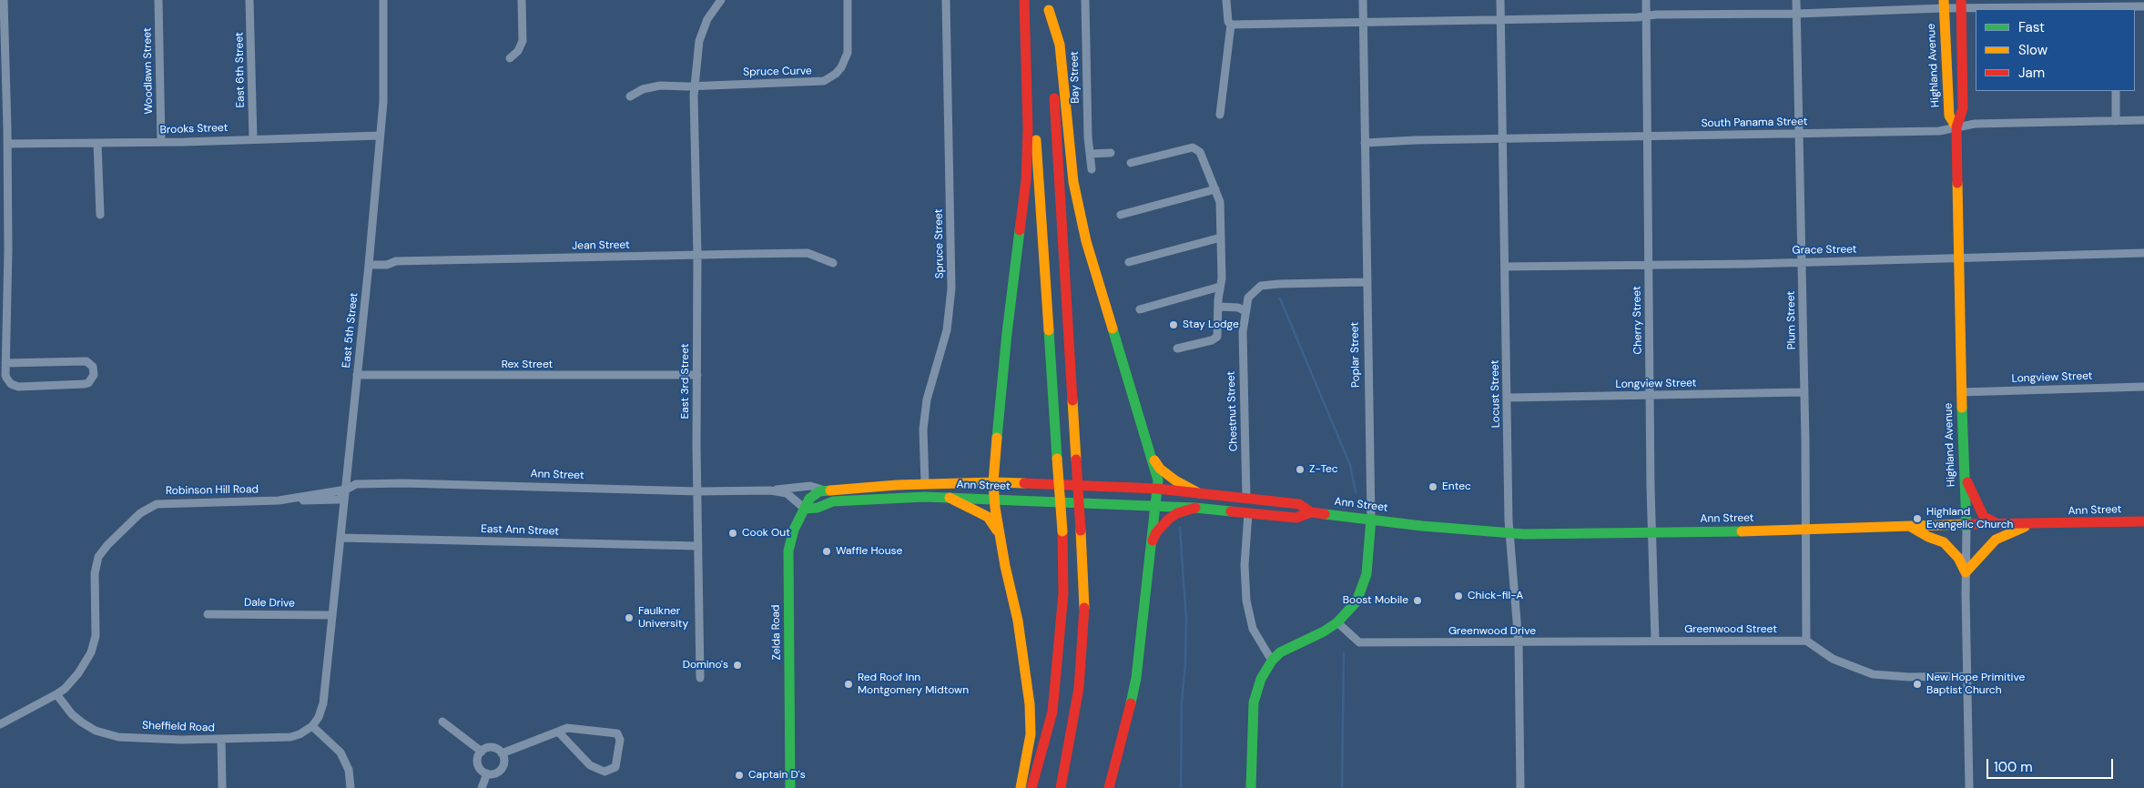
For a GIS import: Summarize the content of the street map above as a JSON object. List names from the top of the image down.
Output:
{
  "streets": {
    "main road": [
      "Highland Avenue",
      "Poplar Street",
      "Ann Street",
      "Zelda Road"
    ],
    "street": [
      "East 6th Street",
      "Woodlawn Street",
      "Spruce Curve",
      "Bay Street",
      "South Panama Street",
      "Brooks Street",
      "Spruce Street",
      "Jean Street",
      "Grace Street",
      "Cherry Street",
      "Plum Street",
      "East 5th Street",
      "Rex Street",
      "Longview Street",
      "East 3rd Street",
      "Locust Street",
      "Chestnut Street",
      "Robinson Hill Road",
      "East Ann Street",
      "Dale Drive",
      "Greenwood Street",
      "Greenwood Drive",
      "Sheffield Road"
    ]
  },
  "crossings": [
    ["Highland Avenue", "South Panama Street"],
    ["Highland Avenue", "Grace Street"],
    ["Highland Avenue", "Longview Street"],
    ["Highland Avenue", "Ann Street"],
    ["East 6th Street", "Brooks Street"],
    ["Woodlawn Street", "Brooks Street"],
    ["Spruce Curve", "East 3rd Street"],
    ["South Panama Street", "Cherry Street"],
    ["South Panama Street", "Plum Street"],
    ["South Panama Street", "Poplar Street"],
    ["South Panama Street", "Locust Street"],
    ["Brooks Street", "East 5th Street"],
    ["Spruce Street", "Ann Street"],
    ["Jean Street", "East 5th Street"],
    ["Jean Street", "East 3rd Street"],
    ["Grace Street", "Cherry Street"],
    ["Grace Street", "Plum Street"],
    ["Grace Street", "Locust Street"],
    ["Cherry Street", "Longview Street"],
    ["Cherry Street", "Ann Street"],
    ["Cherry Street", "Greenwood Street"],
    ["Cherry Street", "Greenwood Drive"],
    ["Plum Street", "Longview Street"],
    ["Plum Street", "Ann Street"],
    ["Plum Street", "Greenwood Street"],
    ["East 5th Street", "Rex Street"],
    ["East 5th Street", "Ann Street"],
    ["East 5th Street", "Robinson Hill Road"],
    ["East 5th Street", "East Ann Street"],
    ["East 5th Street", "Dale Drive"],
    ["East 5th Street", "Sheffield Road"],
    ["Poplar Street", "Chestnut Street"],
    ["Poplar Street", "Ann Street"],
    ["Poplar Street", "Greenwood Drive"],
    ["Rex Street", "East 3rd Street"],
    ["Longview Street", "Locust Street"],
    ["East 3rd Street", "Ann Street"],
    ["East 3rd Street", "East Ann Street"],
    ["Locust Street", "Ann Street"],
    ["Locust Street", "Greenwood Drive"],
    ["Chestnut Street", "Ann Street"],
    ["Ann Street", "Robinson Hill Road"],
    ["Ann Street", "Zelda Road"],
    ["Robinson Hill Road", "Sheffield Road"],
    ["Greenwood Street", "Greenwood Drive"]
  ],
  "places": [
    "Stay Lodge",
    "Z-Tec",
    "Entec",
    "Highland Evangelic Church",
    "Cook Out",
    "Waffle House",
    "Chick-fil-A",
    "Boost Mobile",
    "Faulkner University",
    "Domino's",
    "Red Roof Inn Montgomery Midtown",
    "New Hope Primitive Baptist Church",
    "Captain D's"
  ],
  "legend": ["Fast", "Slow", "Jam"],
  "scale_bar": "100 m"
}
